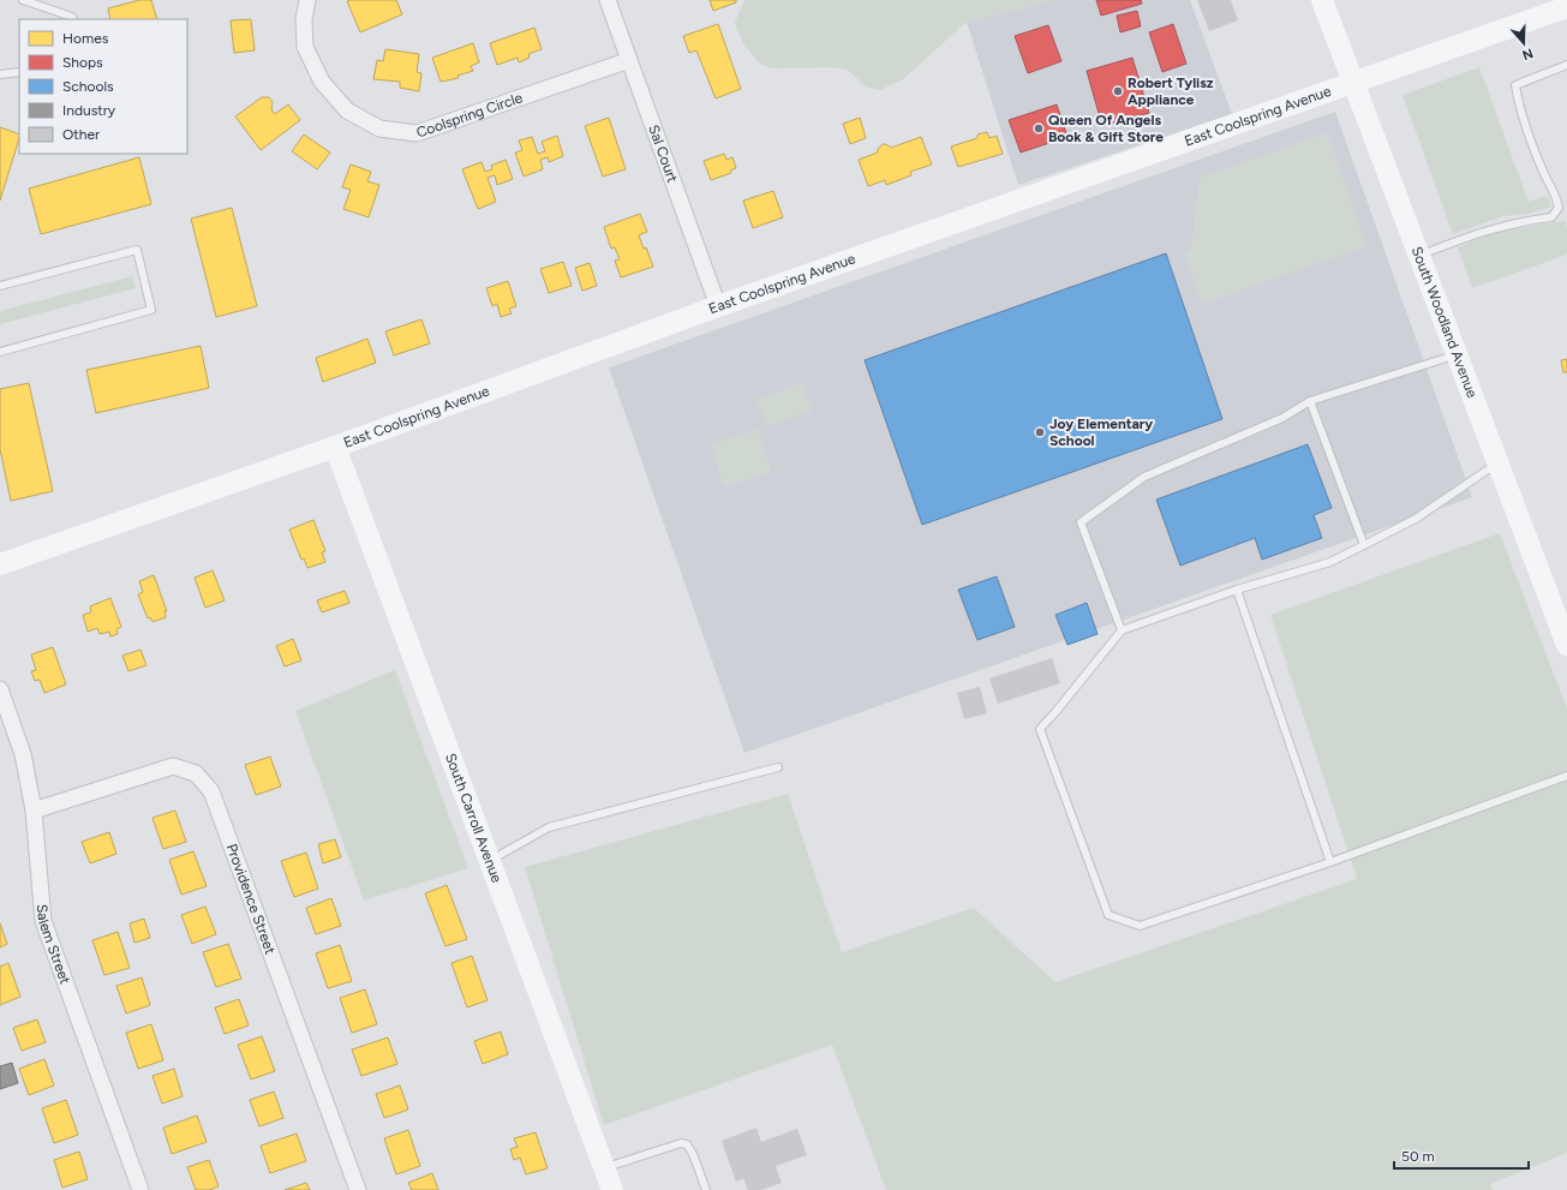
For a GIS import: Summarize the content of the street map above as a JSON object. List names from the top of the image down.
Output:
{
  "streets": {
    "street": [
      "Coolspring Circle",
      "East Coolspring Avenue",
      "Sal Court",
      "South Woodland Avenue",
      "South Carroll Avenue",
      "Providence Street",
      "Salem Street"
    ]
  },
  "crossings": [
    ["Coolspring Circle", "Sal Court"],
    ["East Coolspring Avenue", "Sal Court"],
    ["East Coolspring Avenue", "South Woodland Avenue"],
    ["East Coolspring Avenue", "South Carroll Avenue"],
    ["Providence Street", "Salem Street"]
  ],
  "places": ["Robert Tylisz Appliance", "Queen Of Angels Book & Gift Store", "Joy Elementary School"],
  "legend": [
    "Homes",
    "Shops",
    "Schools",
    "Industry",
    "Other"
  ],
  "scale_bar": "50 m",
  "north": "bottom"
}
